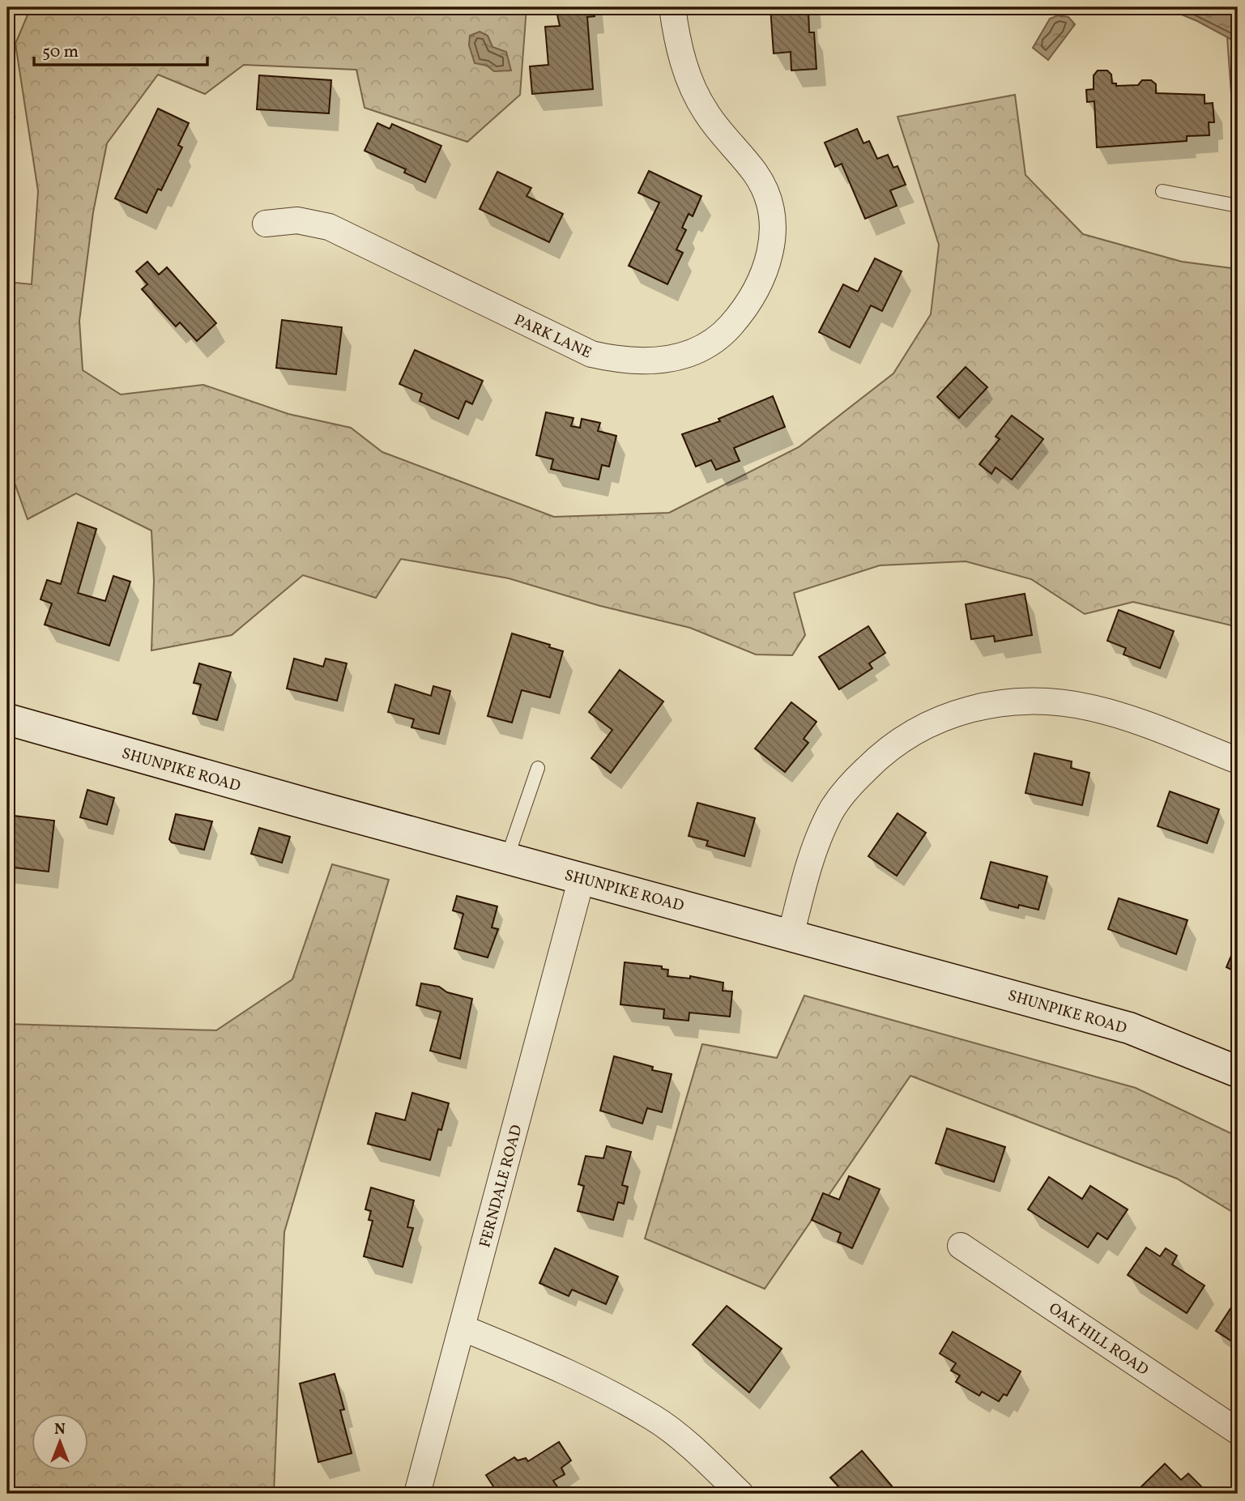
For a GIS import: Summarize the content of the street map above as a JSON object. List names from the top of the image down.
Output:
{
  "streets": {
    "main road": ["SHUNPIKE ROAD"],
    "street": ["PARK LANE", "FERNDALE ROAD", "OAK HILL ROAD"]
  },
  "crossings": [
    ["SHUNPIKE ROAD", "FERNDALE ROAD"]
  ],
  "scale_bar": "50 m",
  "north": "top"
}
